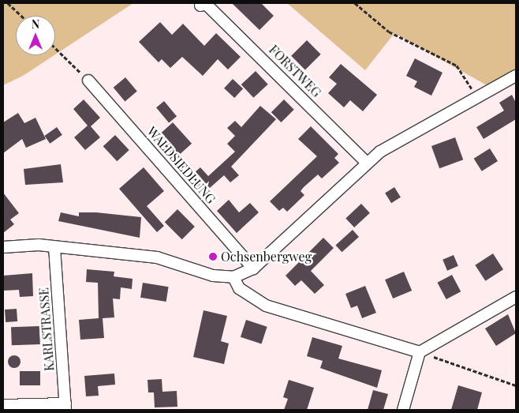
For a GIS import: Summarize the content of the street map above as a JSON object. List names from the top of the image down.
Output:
{
  "streets": {
    "street": ["FORSTWEG", "WALDSIEDLUNG", "KARLSTRASSE"]
  },
  "places": ["Ochsenbergweg"],
  "north": "top"
}
